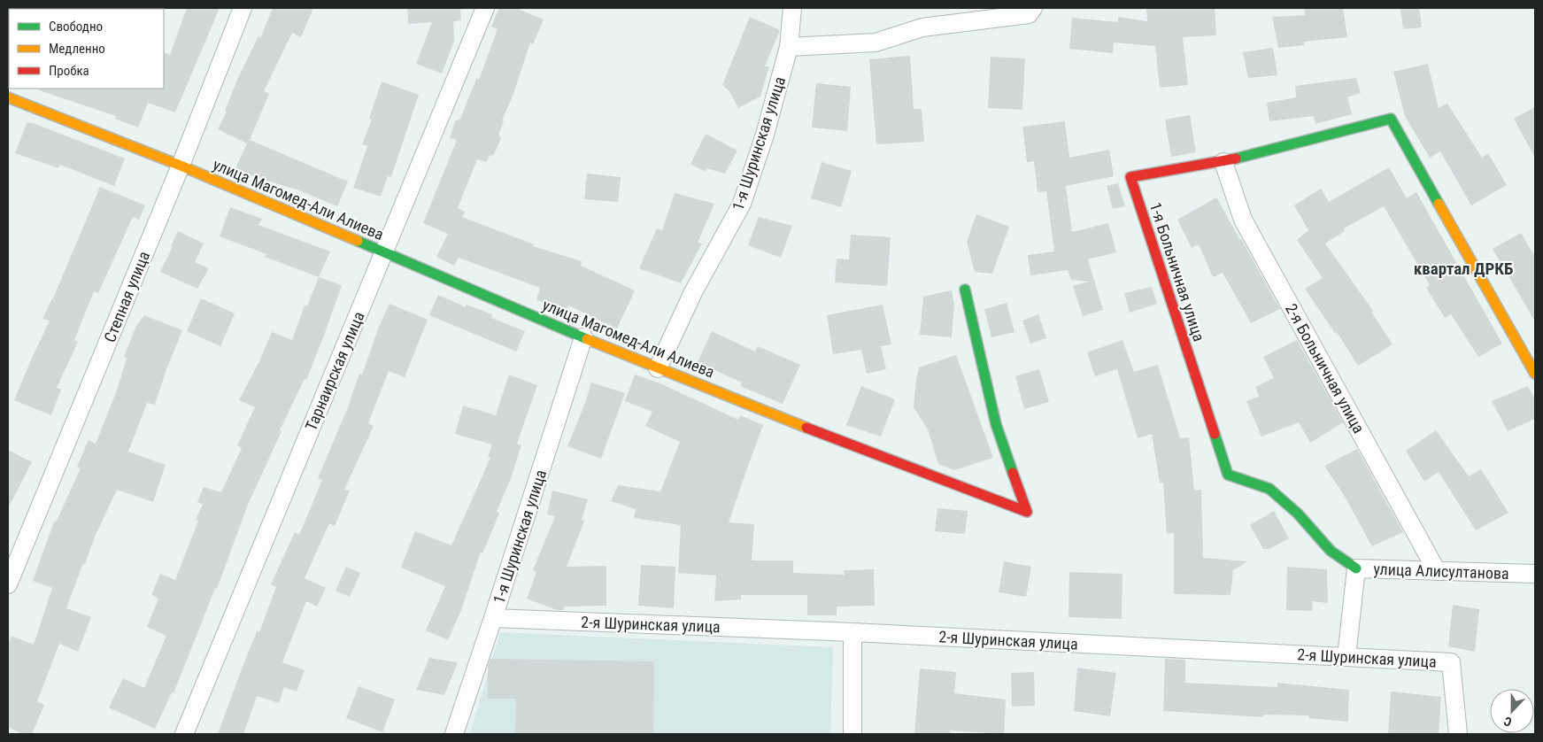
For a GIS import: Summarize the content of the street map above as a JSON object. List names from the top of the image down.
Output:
{
  "streets": {
    "street": [
      "1-я Шуринская улица",
      "улица Магомед-Али Алиева",
      "1-я Больничная улица",
      "Степная улица",
      "2-я Больничная улица",
      "Тарнаирская улица",
      "улица Алисултанова",
      "2-я Шуринская улица"
    ]
  },
  "crossings": [
    ["1-я Шуринская улица", "улица Магомед-Али Алиева"],
    ["1-я Шуринская улица", "2-я Шуринская улица"],
    ["улица Магомед-Али Алиева", "Степная улица"],
    ["улица Магомед-Али Алиева", "Тарнаирская улица"],
    ["1-я Больничная улица", "2-я Больничная улица"],
    ["1-я Больничная улица", "улица Алисултанова"],
    ["2-я Больничная улица", "улица Алисултанова"],
    ["улица Алисултанова", "2-я Шуринская улица"]
  ],
  "districts": ["квартал ДРКБ"],
  "legend": ["Свободно", "Медленно", "Пробка"],
  "north": "bottom"
}
